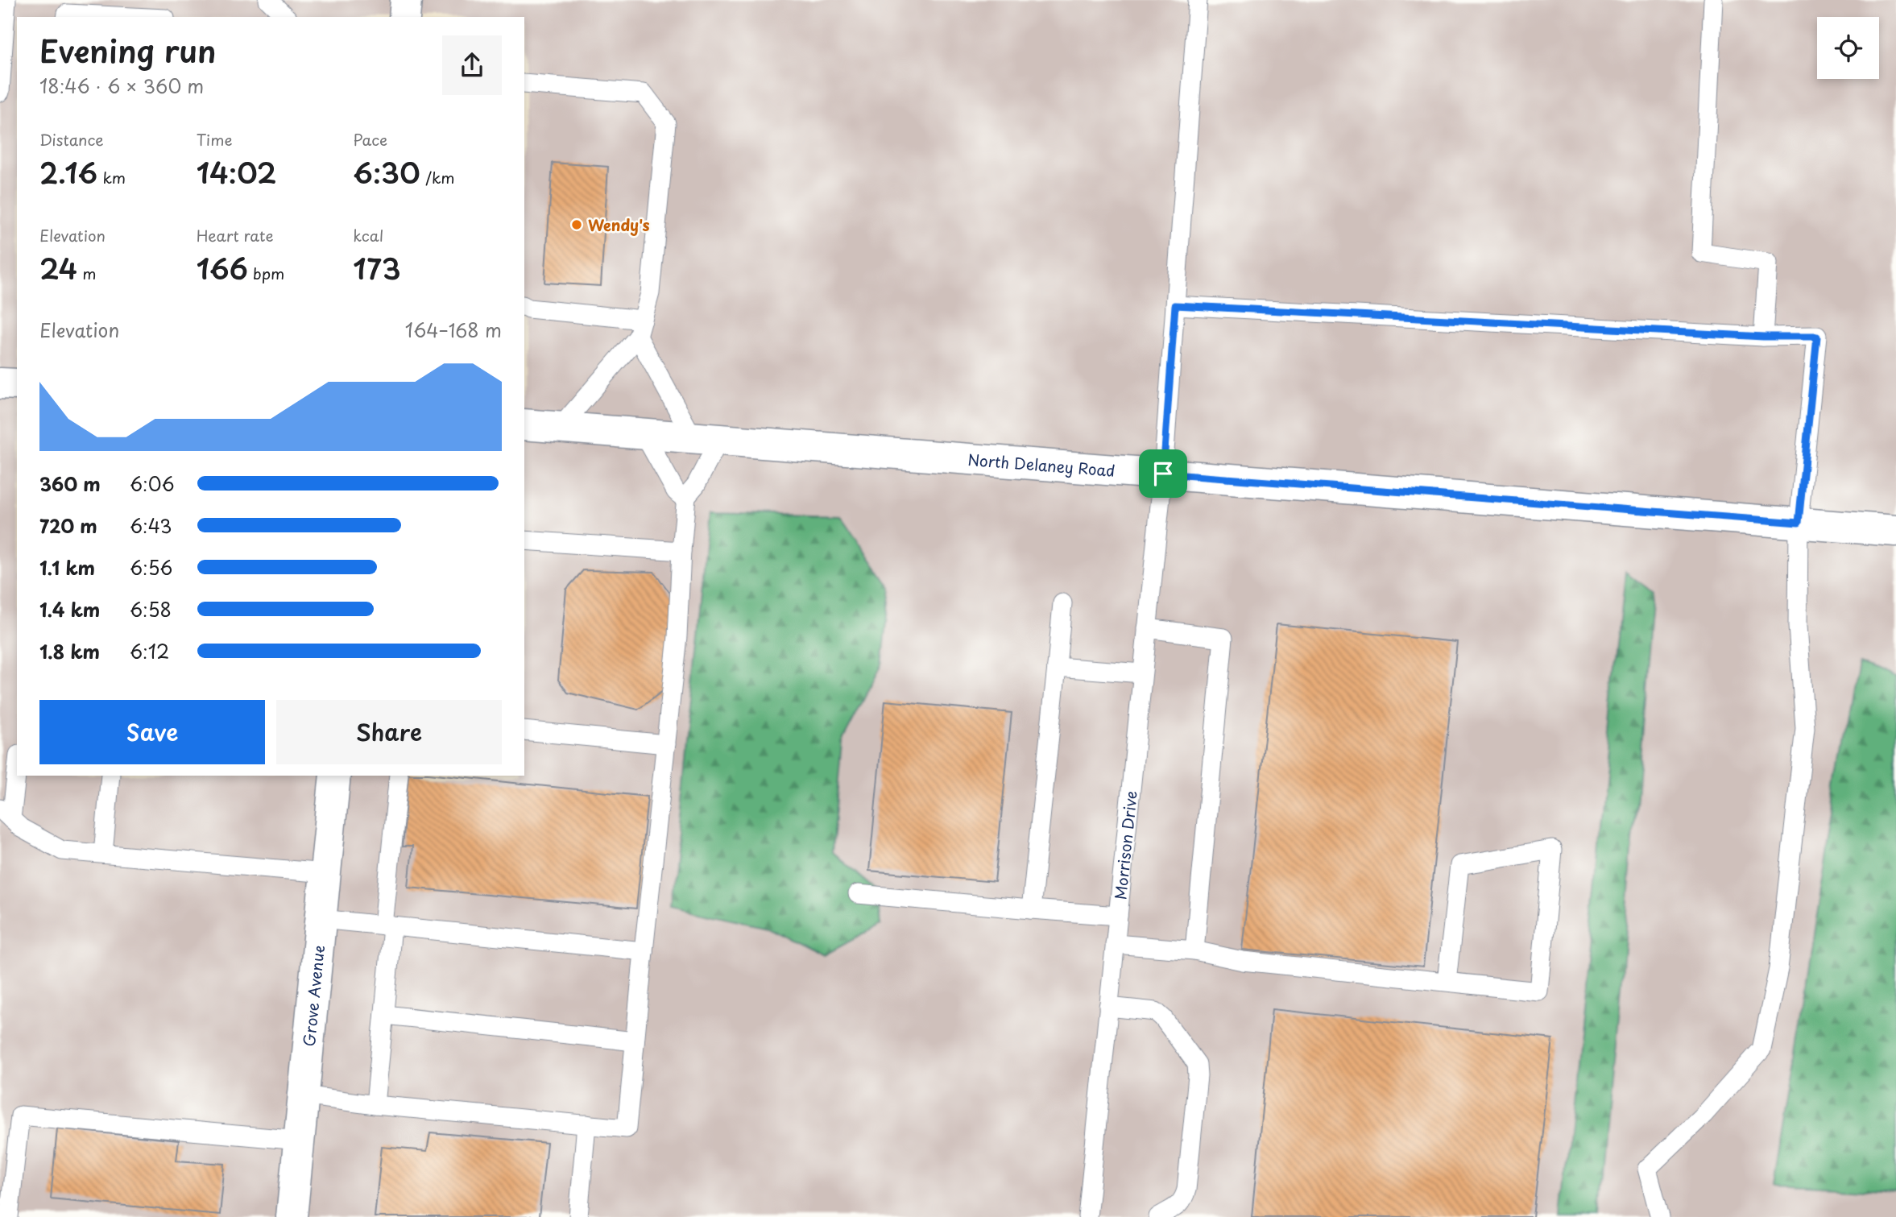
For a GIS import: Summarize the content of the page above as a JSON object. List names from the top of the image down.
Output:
{
  "streets": {
    "street": ["North Delaney Road", "Grove Avenue"],
    "lane": ["Morrison Drive"]
  },
  "crossings": [
    ["North Delaney Road", "Morrison Drive"]
  ],
  "places": ["Wendy's"],
  "page": {
    "heading": ["Evening run", "18:46 · 6 × 360 m"],
    "stats": [
      ["Distance", "2.16 km"],
      ["Time", "14:02"],
      ["Pace", "6:30 /km"],
      ["Elevation", "24 m"],
      ["Heart rate", "166 bpm"],
      ["kcal", "173"]
    ],
    "chart": ["Elevation", "164–168 m"],
    "list": [
      {
        "name": "360 m",
        "note": "6:06"
      },
      {
        "name": "720 m",
        "note": "6:43"
      },
      {
        "name": "1.1 km",
        "note": "6:56"
      },
      {
        "name": "1.4 km",
        "note": "6:58"
      },
      {
        "name": "1.8 km",
        "note": "6:12"
      }
    ],
    "buttons": ["Save", "Share"]
  }
}
